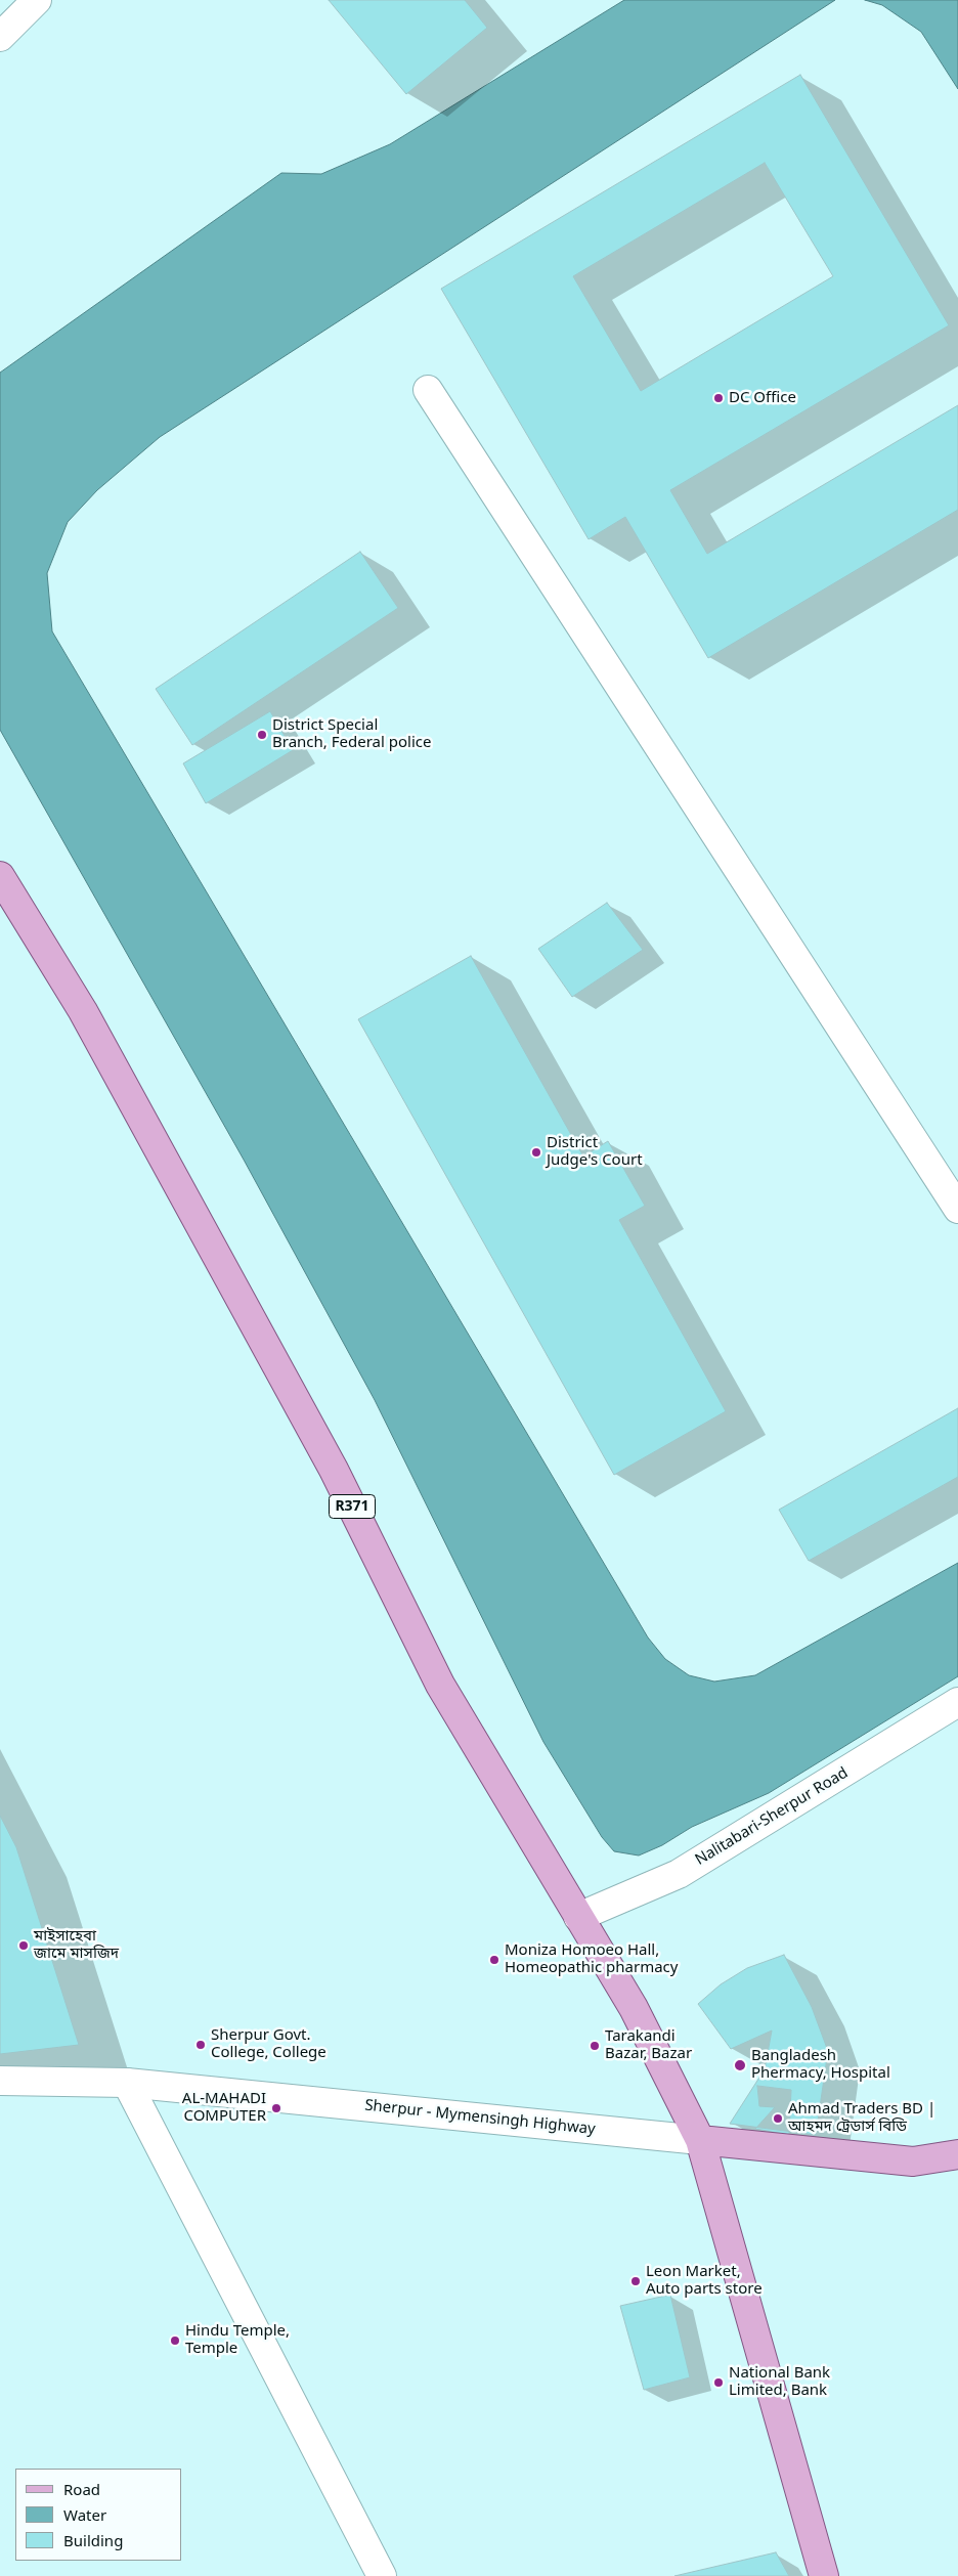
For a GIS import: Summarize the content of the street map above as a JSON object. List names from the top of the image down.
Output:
{
  "streets": {
    "main road": ["R371", "Sherpur - Mymensingh Highway"],
    "street": ["Nalitabari-Sherpur Road"]
  },
  "crossings": [
    ["R371", "Nalitabari-Sherpur Road"],
    ["R371", "Sherpur - Mymensingh Highway"]
  ],
  "places": [
    "DC Office",
    "District Special Branch, Federal police",
    "District Judge's Court",
    "মাইসাহেবা জামে মাসজিদ",
    "Moniza Homoeo Hall, Homeopathic pharmacy",
    "Sherpur Govt. College, College",
    "Tarakandi Bazar, Bazar",
    "Bangladesh Phermacy, Hospital",
    "AL-MAHADI COMPUTER",
    "Ahmad Traders BD | আহমদ ট্রেডার্স বিডি",
    "Leon Market, Auto parts store",
    "Hindu Temple, Temple",
    "National Bank Limited, Bank"
  ],
  "legend": ["Road", "Water", "Building"]
}
